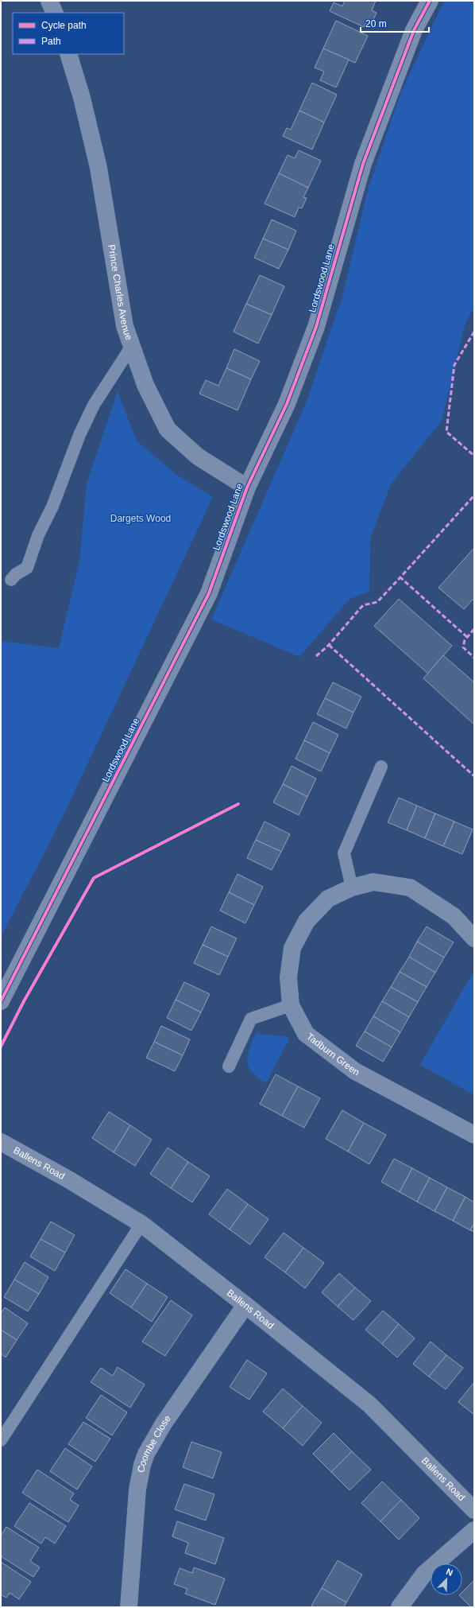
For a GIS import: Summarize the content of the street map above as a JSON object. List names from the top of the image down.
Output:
{
  "streets": {
    "street": [
      "Lordswood Lane",
      "Prince Charles Avenue",
      "Tadburn Green",
      "Ballens Road",
      "Coombe Close"
    ]
  },
  "crossings": [
    ["Lordswood Lane", "Prince Charles Avenue"],
    ["Ballens Road", "Coombe Close"]
  ],
  "parks": ["Dargets Wood"],
  "legend": ["Cycle path", "Path"],
  "scale_bar": "20 m",
  "north": "top right"
}
